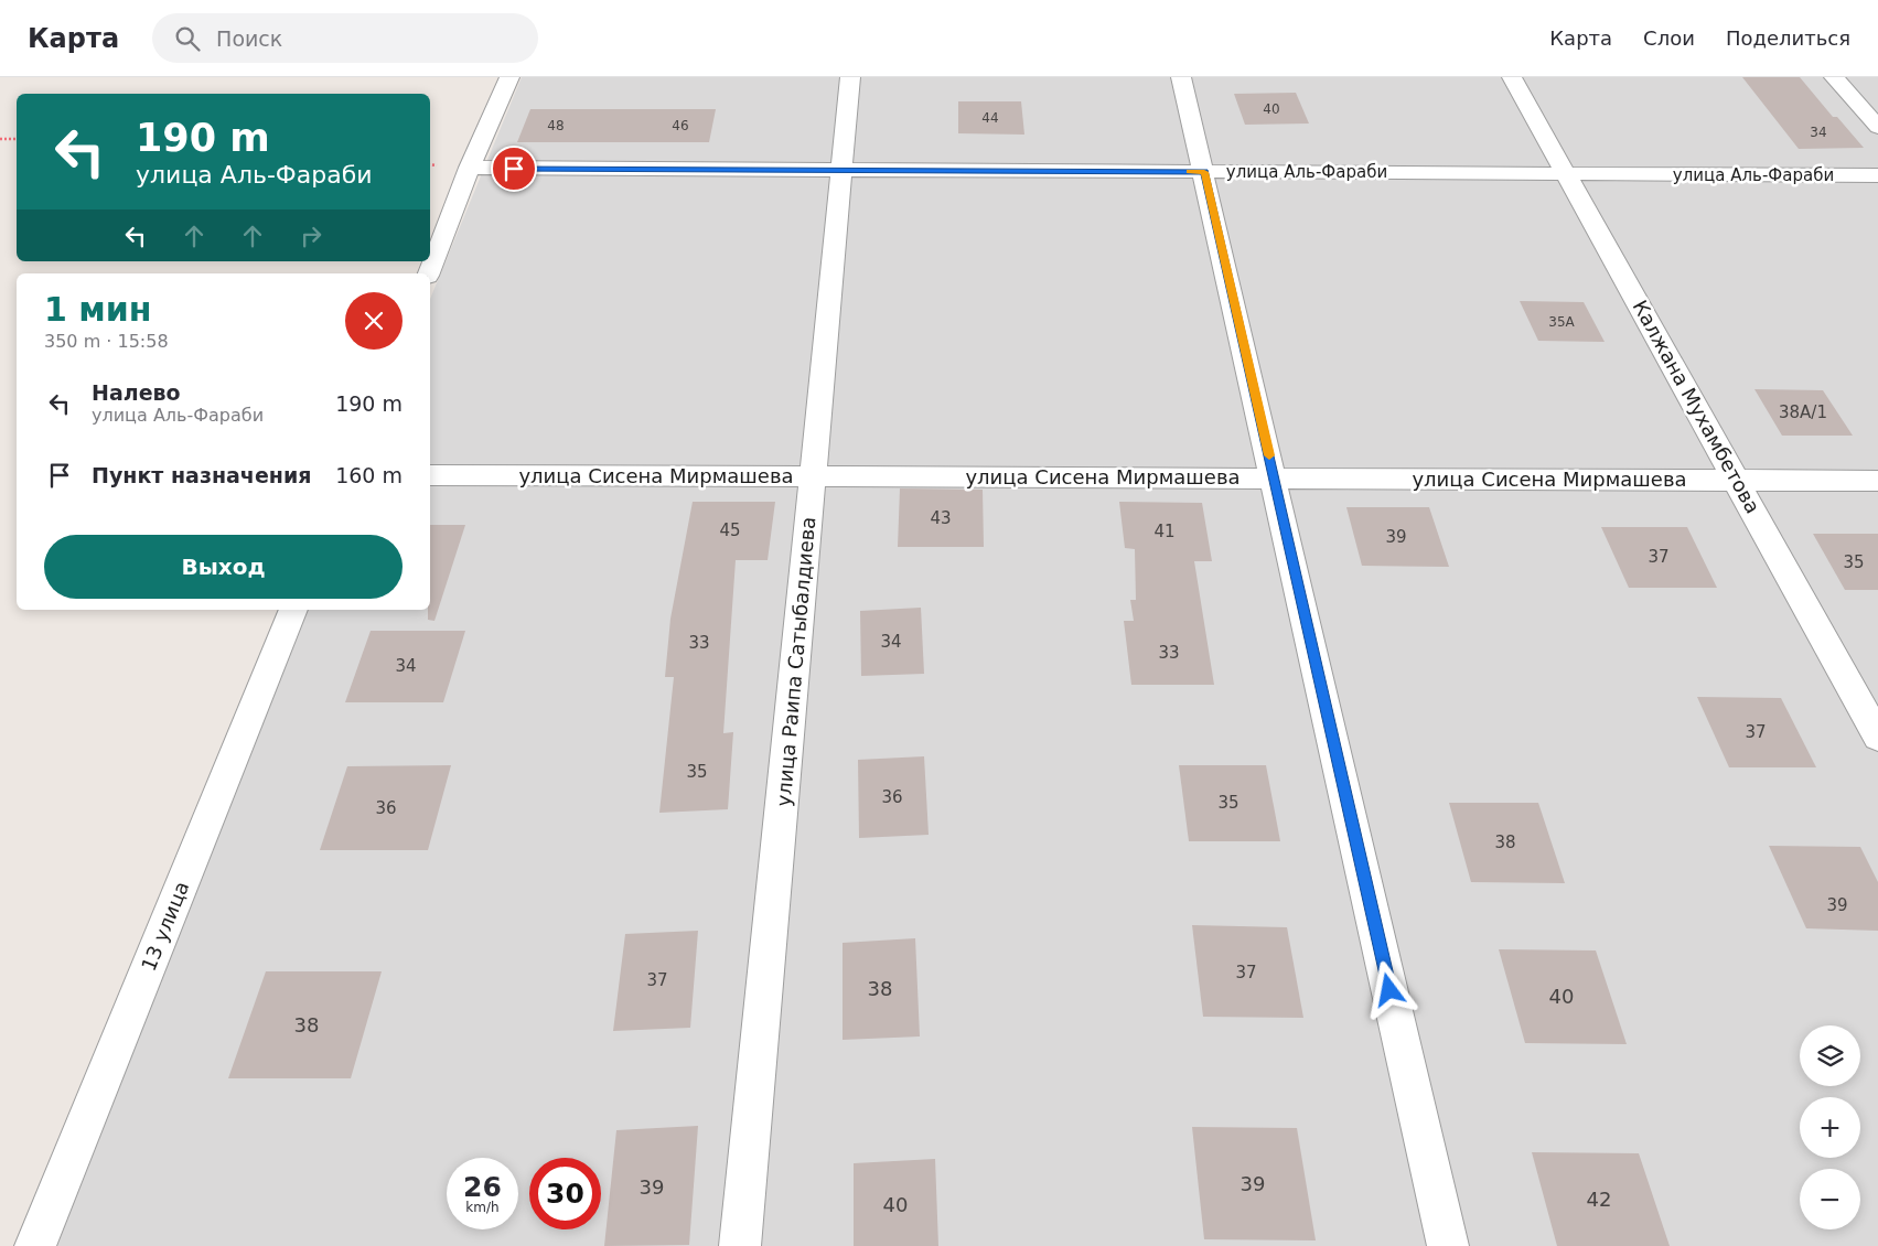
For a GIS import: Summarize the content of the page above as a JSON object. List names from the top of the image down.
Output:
{
  "streets": {
    "street": [
      "улица Аль-Фараби",
      "Калжана Мухамбетова",
      "улица Сисена Мирмашева",
      "улица Раипа Сатыбалдиева",
      "13 улица"
    ]
  },
  "crossings": [
    ["улица Аль-Фараби", "Калжана Мухамбетова"],
    ["улица Аль-Фараби", "улица Раипа Сатыбалдиева"],
    ["Калжана Мухамбетова", "улица Сисена Мирмашева"],
    ["улица Сисена Мирмашева", "улица Раипа Сатыбалдиева"]
  ],
  "house_numbers": [
    "40",
    "44",
    "48",
    "46",
    "34",
    "35А",
    "38А/1",
    "43",
    "45",
    "41",
    "39",
    "37",
    "35",
    "34",
    "33",
    "33",
    "34",
    "37",
    "35",
    "36",
    "35",
    "36",
    "38",
    "39",
    "37",
    "37",
    "38",
    "40",
    "38",
    "39",
    "39",
    "42",
    "40"
  ],
  "page": {
    "header": "Карта",
    "search": "Поиск",
    "nav": ["Карта", "Слои", "Поделиться"],
    "turn": ["190 m", "улица Аль-Фараби"],
    "heading": ["1 мин", "350 m · 15:58"],
    "list": [
      {
        "name": "Налево",
        "note": "улица Аль-Фараби",
        "value": "190 m"
      },
      {
        "name": "Пункт назначения",
        "value": "160 m"
      }
    ],
    "buttons": "Выход",
    "map_buttons": ["+", "−"],
    "speed": "26 km/h",
    "limit": "30"
  }
}
